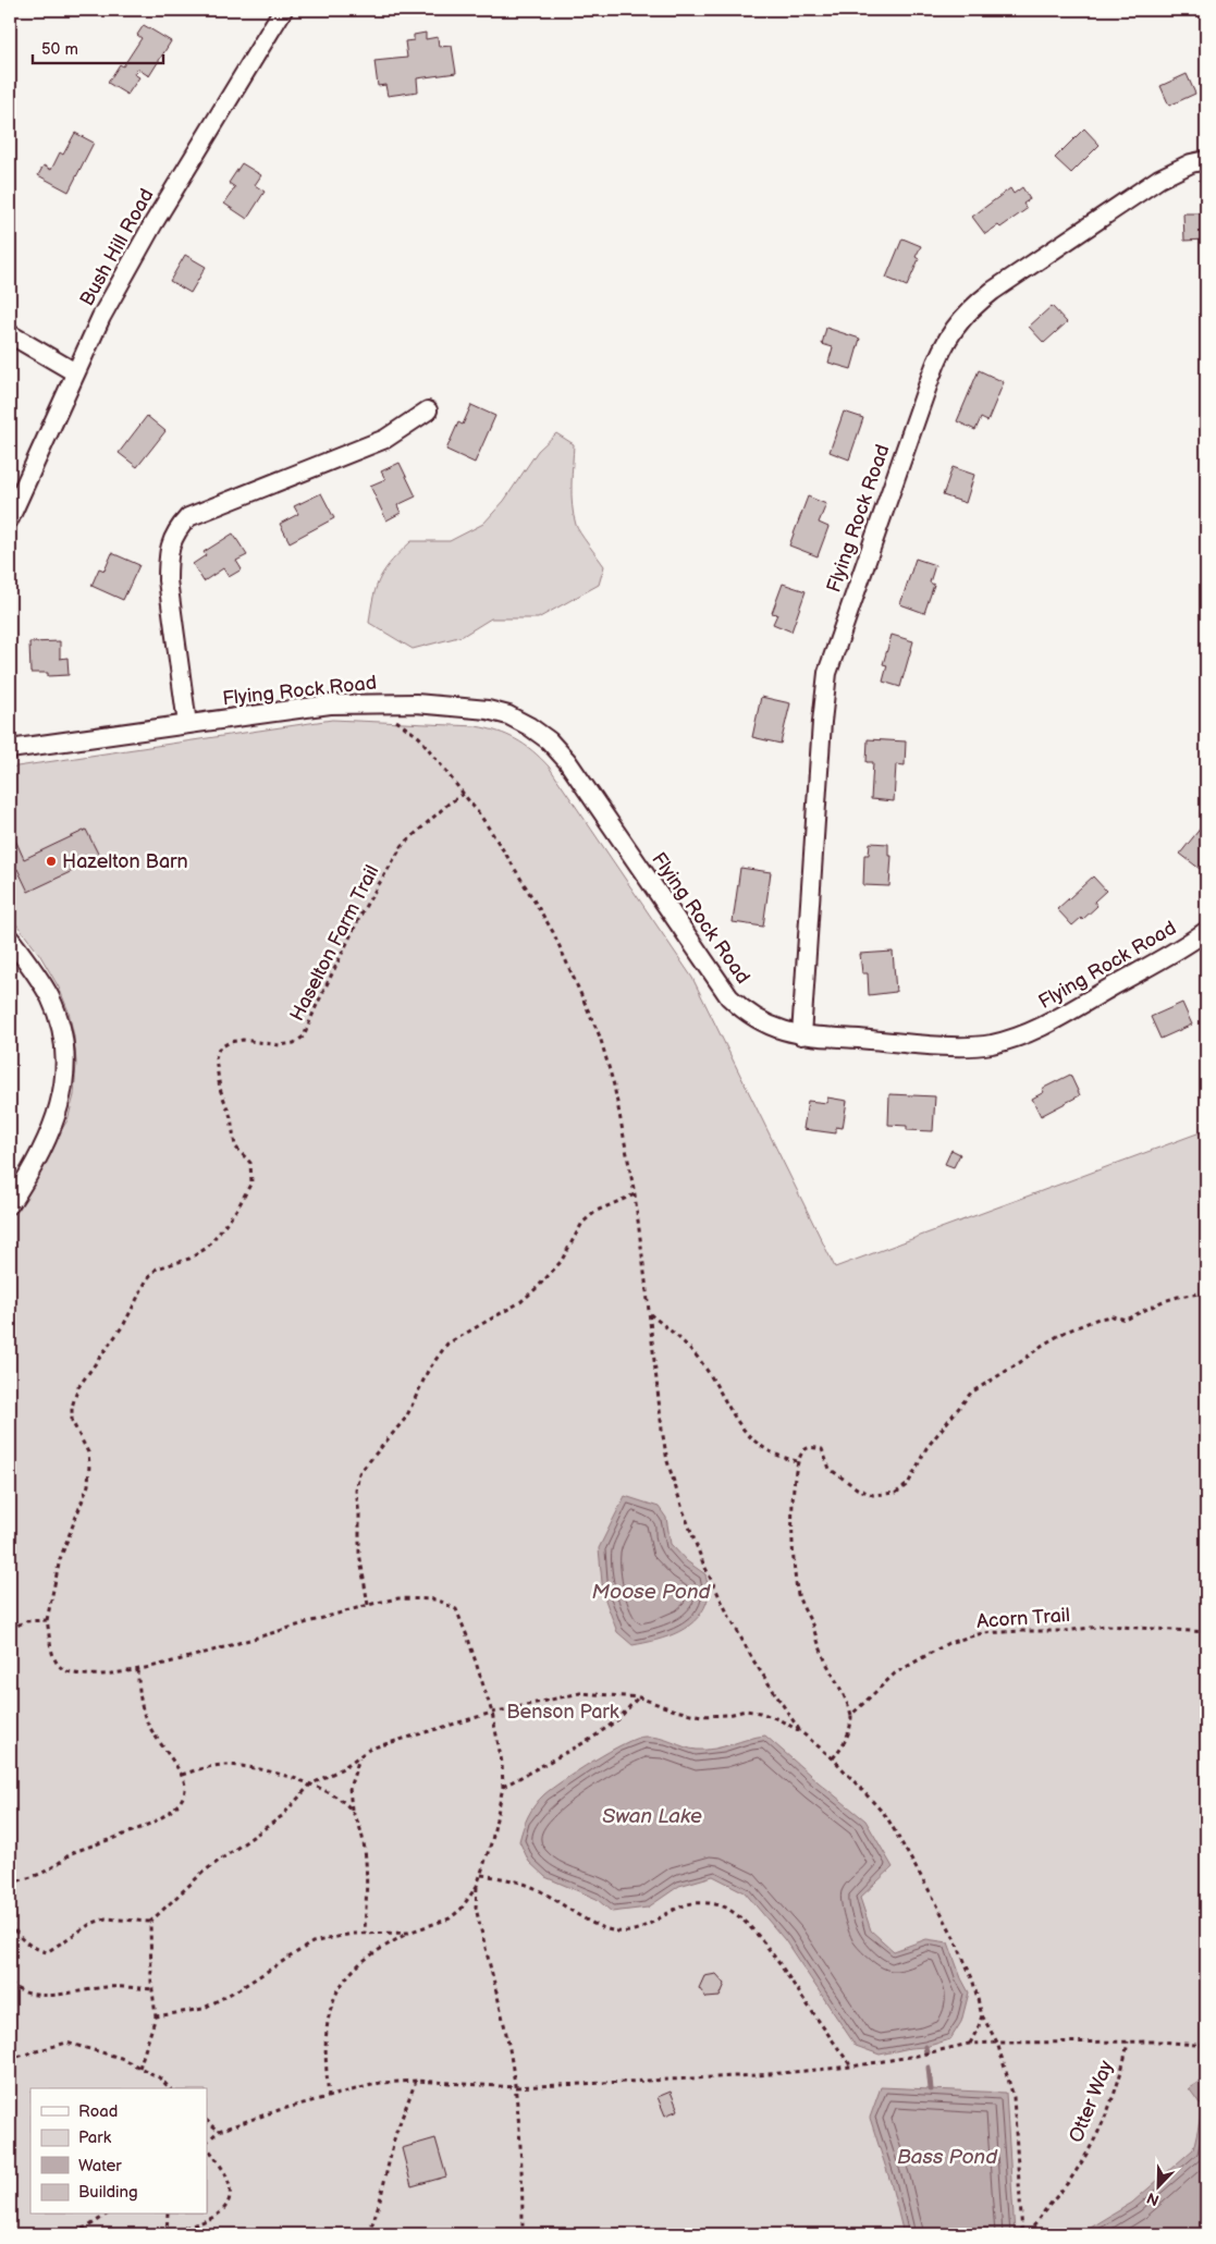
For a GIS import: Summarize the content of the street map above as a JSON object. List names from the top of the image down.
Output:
{
  "streets": {
    "street": ["Bush Hill Road", "Flying Rock Road"],
    "path": ["Haselton Farm Trail", "Acorn Trail", "Otter Way"]
  },
  "water": ["Moose Pond", "Swan Lake", "Bass Pond"],
  "parks": ["Benson Park"],
  "places": ["Hazelton Barn"],
  "legend": [
    "Road",
    "Park",
    "Water",
    "Building"
  ],
  "scale_bar": "50 m",
  "north": "bottom left"
}
